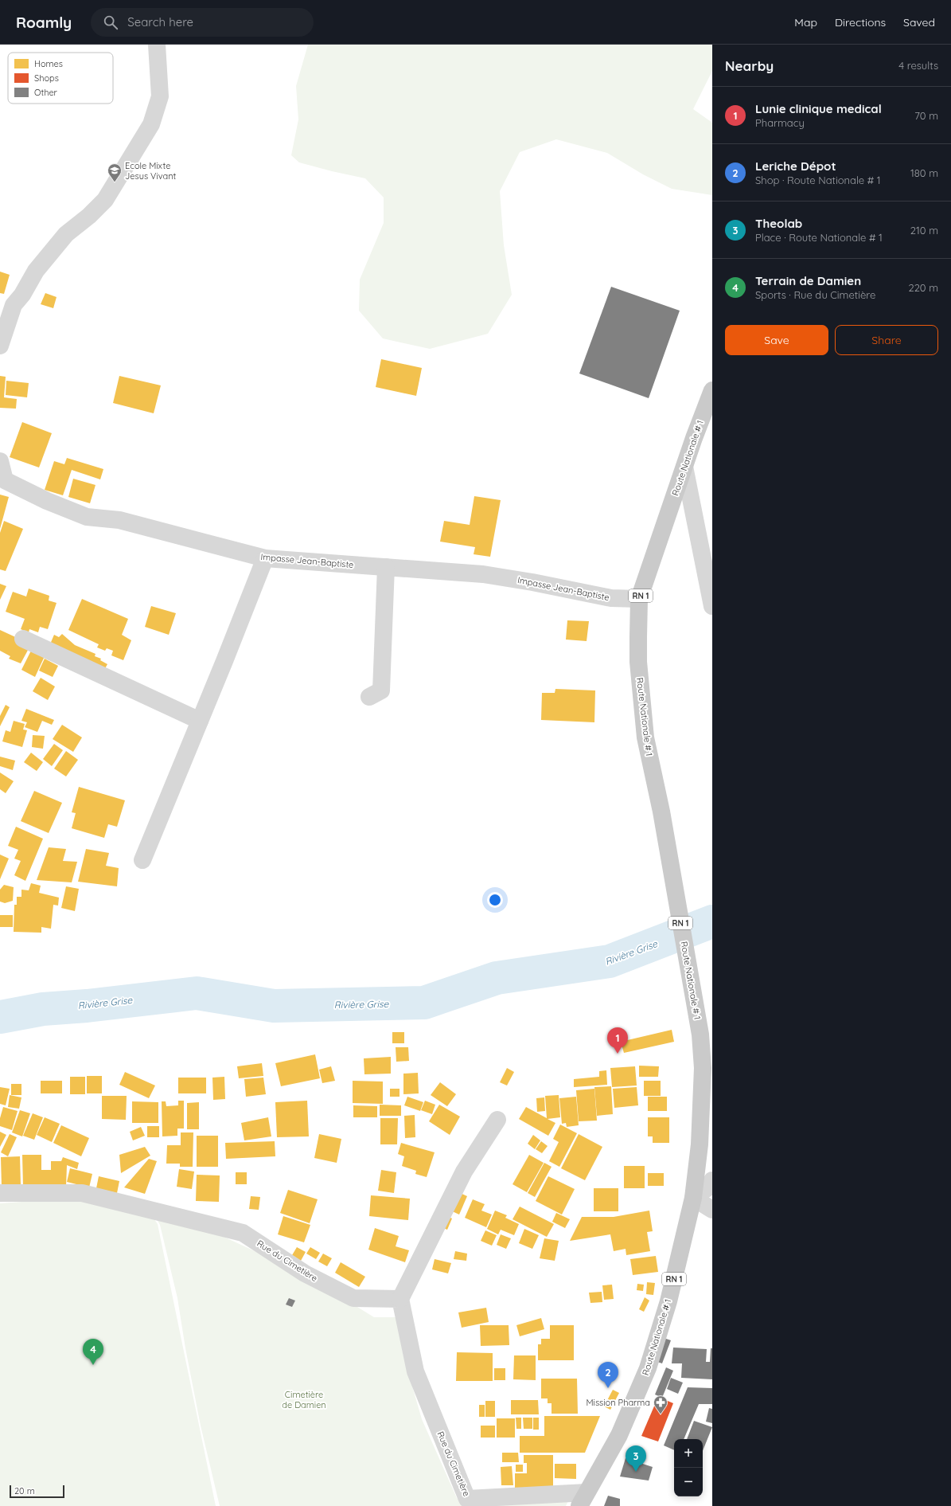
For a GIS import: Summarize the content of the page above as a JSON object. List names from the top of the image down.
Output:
{
  "streets": {
    "main road": ["Route Nationale # 1", "RN 1"],
    "street": ["Impasse Jean-Baptiste", "Rue du Cimetière"]
  },
  "crossings": [
    ["Route Nationale # 1", "Impasse Jean-Baptiste"],
    ["Route Nationale # 1", "Rue du Cimetière"]
  ],
  "water": ["Rivière Grise"],
  "parks": ["Cimetière de Damien"],
  "places": {
    "school or university": ["Ecole Mixte Jesus Vivant"],
    "pharmacy": ["Mission Pharma"]
  },
  "legend": ["Homes", "Shops", "Other"],
  "scale_bar": "20 m",
  "page": {
    "header": "Roamly",
    "search": "Search here",
    "nav": ["Map", "Directions", "Saved"],
    "heading": ["Nearby", "4 results"],
    "list": [
      {
        "mark": "1",
        "name": "Lunie clinique medical",
        "note": "Pharmacy",
        "value": "70 m"
      },
      {
        "mark": "2",
        "name": "Leriche Dépot",
        "note": "Shop · Route Nationale # 1",
        "value": "180 m"
      },
      {
        "mark": "3",
        "name": "Theolab",
        "note": "Place · Route Nationale # 1",
        "value": "210 m"
      },
      {
        "mark": "4",
        "name": "Terrain de Damien",
        "note": "Sports · Rue du Cimetière",
        "value": "220 m"
      }
    ],
    "buttons": ["Save", "Share"],
    "pins": [
      "1",
      "4",
      "2",
      "3"
    ],
    "map_buttons": ["+", "−"],
    "scale": "20 m"
  }
}
